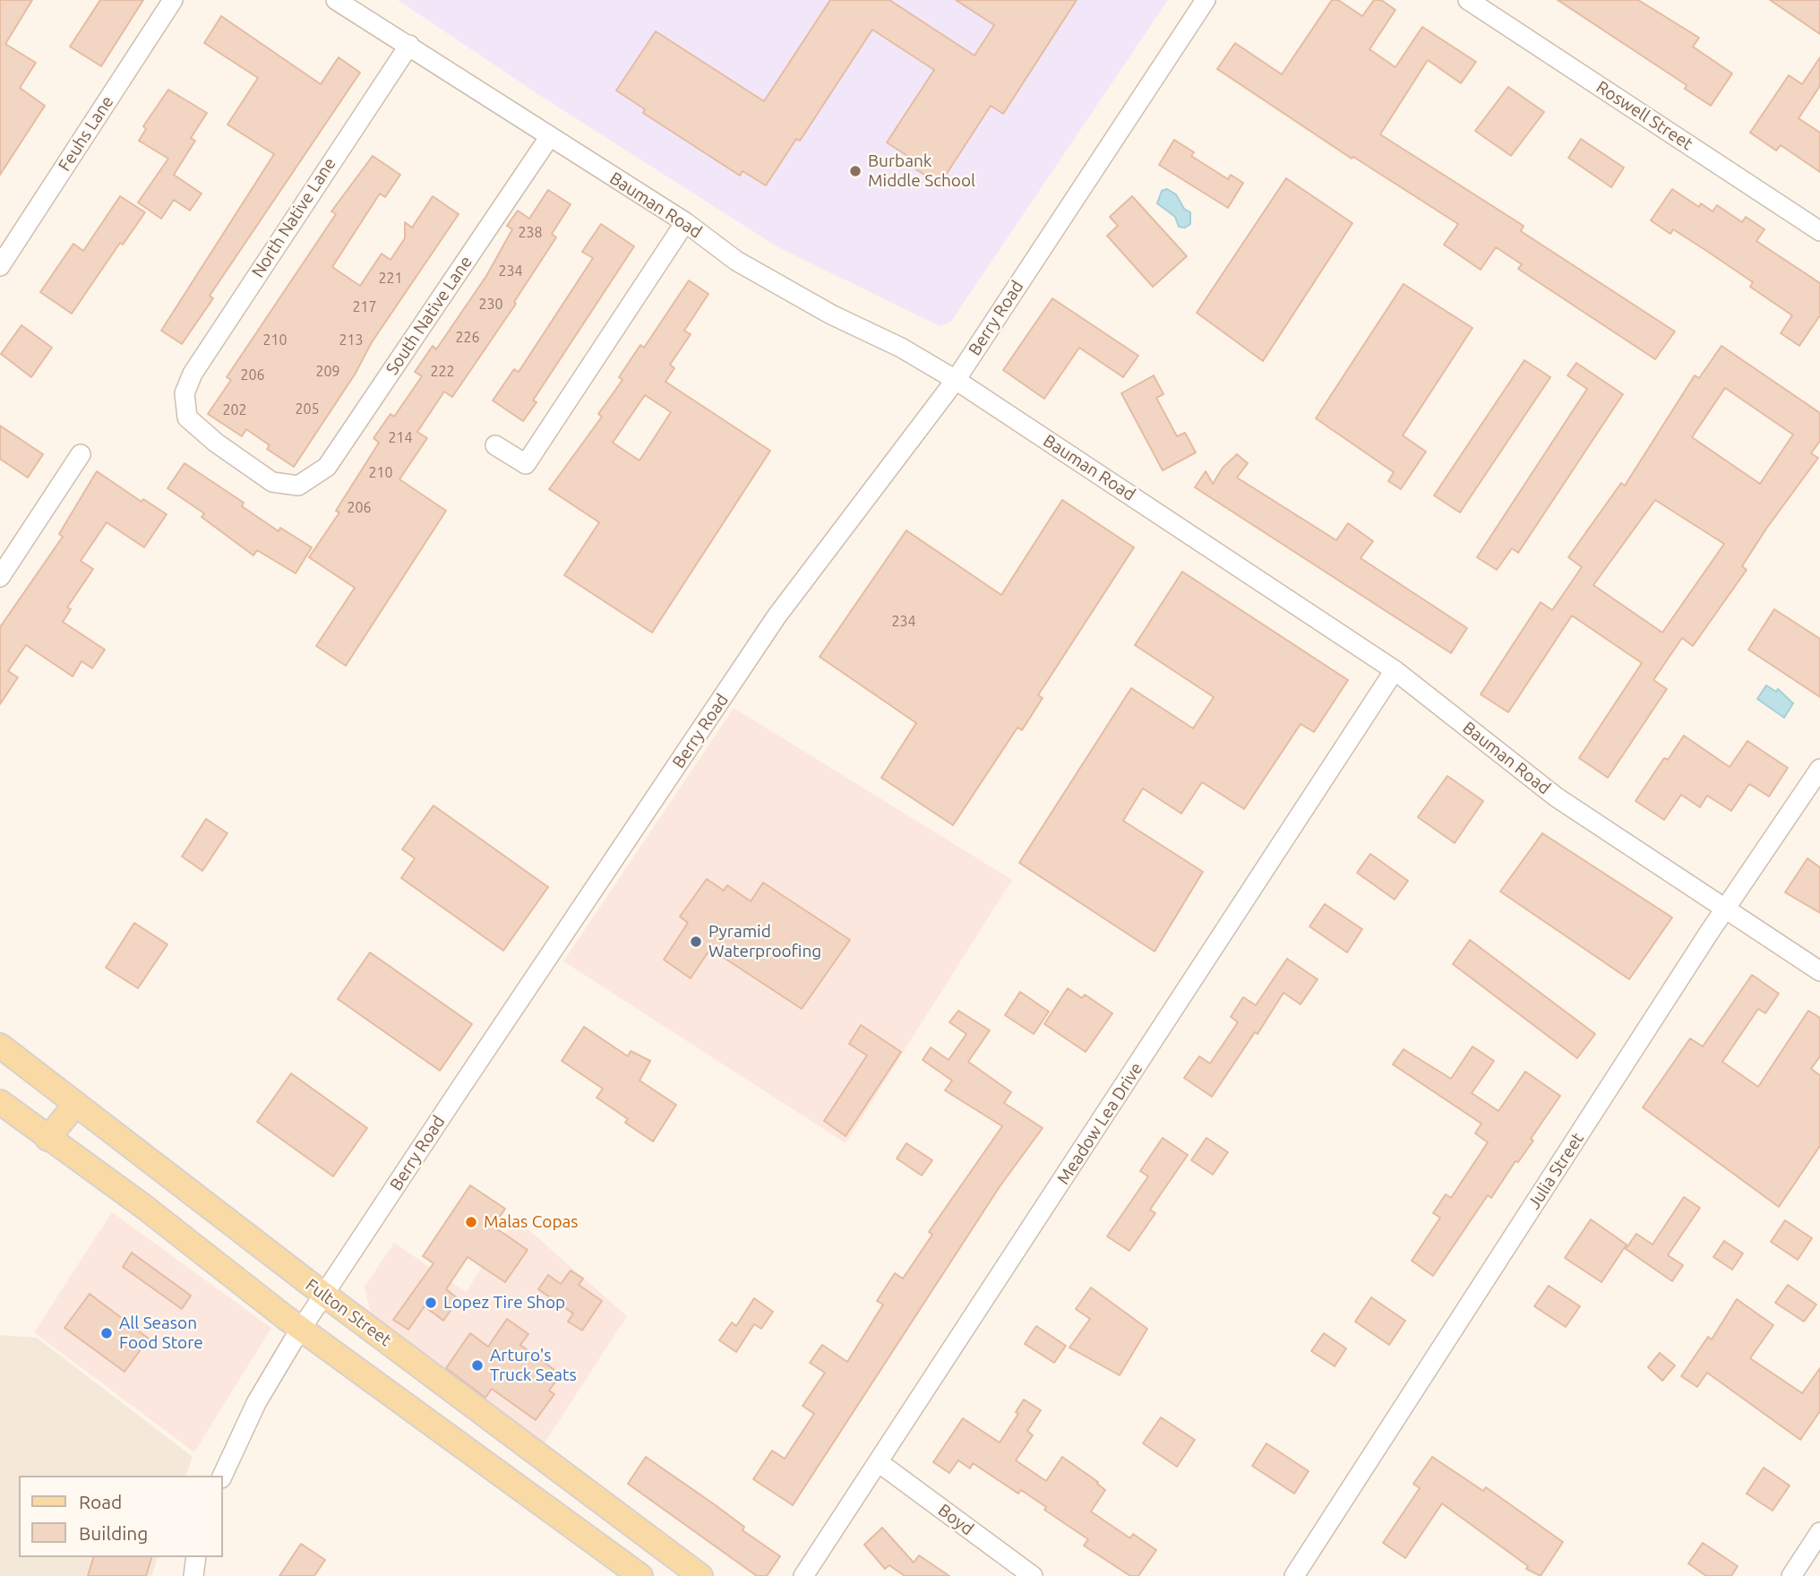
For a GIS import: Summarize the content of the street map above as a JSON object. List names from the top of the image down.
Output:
{
  "streets": {
    "main road": ["Fulton Street"],
    "street": [
      "Roswell Street",
      "Feuhs Lane",
      "Bauman Road",
      "North Native Lane",
      "South Native Lane",
      "Berry Road",
      "Meadow Lea Drive",
      "Julia Street",
      "Boyd"
    ]
  },
  "crossings": [
    ["Bauman Road", "North Native Lane"],
    ["Bauman Road", "South Native Lane"],
    ["Bauman Road", "Berry Road"],
    ["Bauman Road", "Meadow Lea Drive"],
    ["Bauman Road", "Julia Street"],
    ["North Native Lane", "South Native Lane"],
    ["Berry Road", "Fulton Street"],
    ["Meadow Lea Drive", "Boyd"]
  ],
  "places": [
    "Burbank Middle School",
    "Pyramid Waterproofing",
    "Malas Copas",
    "Lopez Tire Shop",
    "All Season Food Store",
    "Arturo's Truck Seats"
  ],
  "house_numbers": [
    "238",
    "234",
    "221",
    "230",
    "217",
    "226",
    "210",
    "213",
    "209",
    "222",
    "206",
    "205",
    "202",
    "214",
    "210",
    "206",
    "234"
  ],
  "legend": ["Road", "Building"]
}
